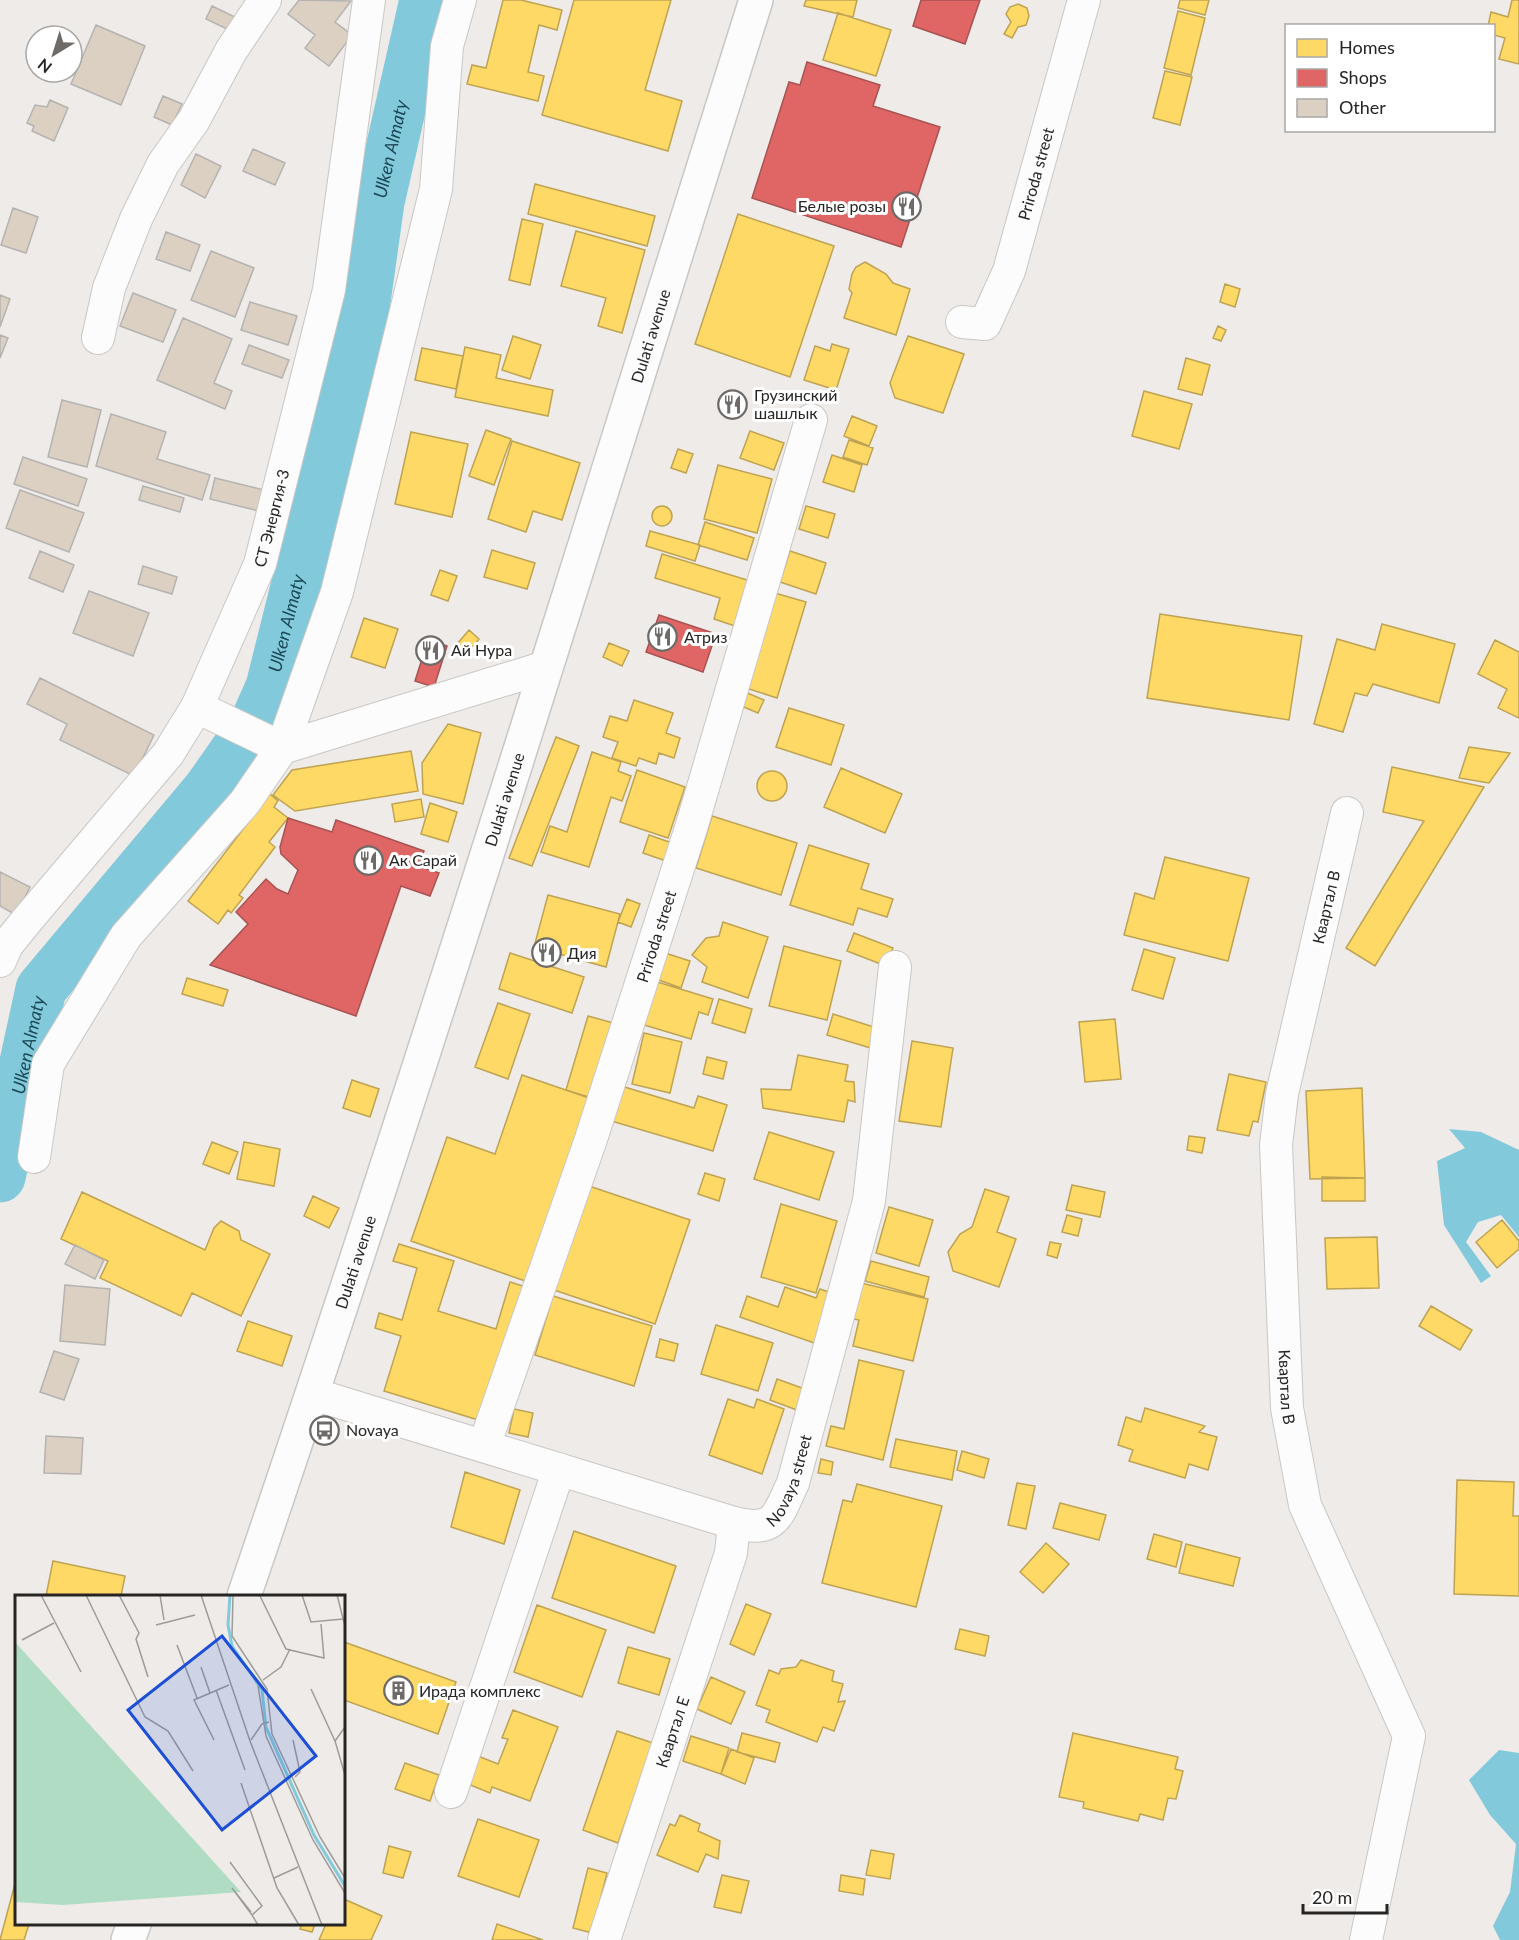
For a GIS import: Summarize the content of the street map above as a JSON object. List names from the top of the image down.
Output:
{
  "streets": {
    "main road": ["Dulati avenue"],
    "street": [
      "Priroda street",
      "СТ Энергия-3",
      "Квартал В",
      "Novaya street",
      "Квартал Е"
    ]
  },
  "crossings": [
    ["Priroda street", "Novaya street"],
    ["Dulati avenue", "Novaya street"],
    ["Novaya street", "Квартал Е"]
  ],
  "water": ["Ulken Almaty"],
  "places": {
    "restaurant": [
      "Белые розы",
      "Грузинский шашлык",
      "Атриз",
      "Ай Нура",
      "Ак Сарай",
      "Дия"
    ],
    "bus stop": ["Novaya"],
    "building": ["Ирада комплекс"]
  },
  "legend": ["Homes", "Shops", "Other"],
  "scale_bar": "20 m",
  "north": "bottom left"
}
